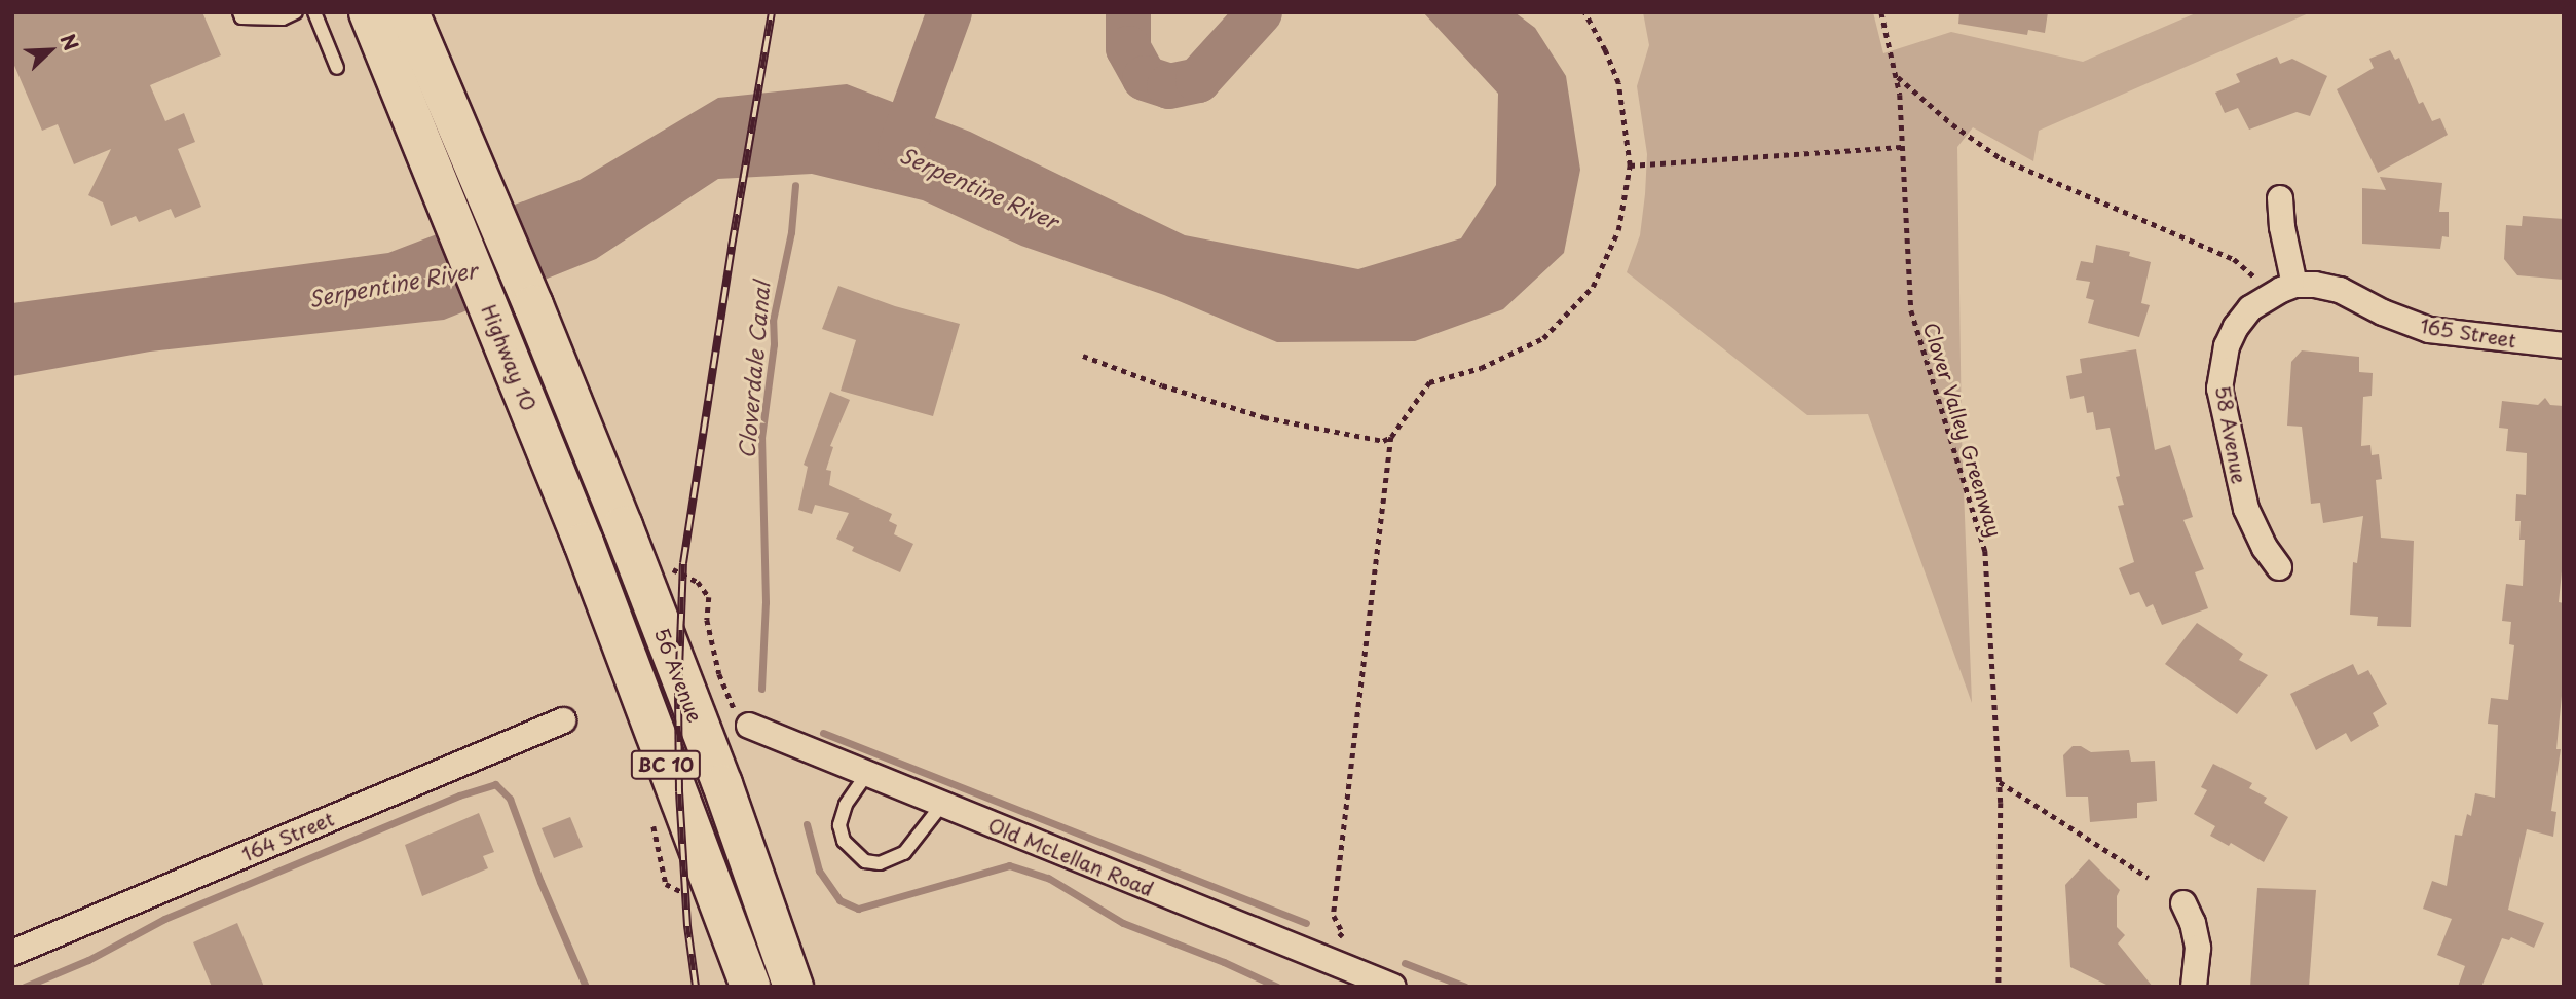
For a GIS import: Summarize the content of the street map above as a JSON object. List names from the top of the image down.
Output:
{
  "streets": {
    "highway": ["Highway 10", "56 Avenue", "BC 10"],
    "street": [
      "165 Street",
      "58 Avenue",
      "164 Street",
      "Old McLellan Road"
    ],
    "path": ["Clover Valley Greenway"]
  },
  "crossings": [
    ["165 Street", "58 Avenue"],
    ["Highway 10", "56 Avenue"]
  ],
  "water": ["Serpentine River", "Cloverdale Canal"],
  "north": "top right"
}
